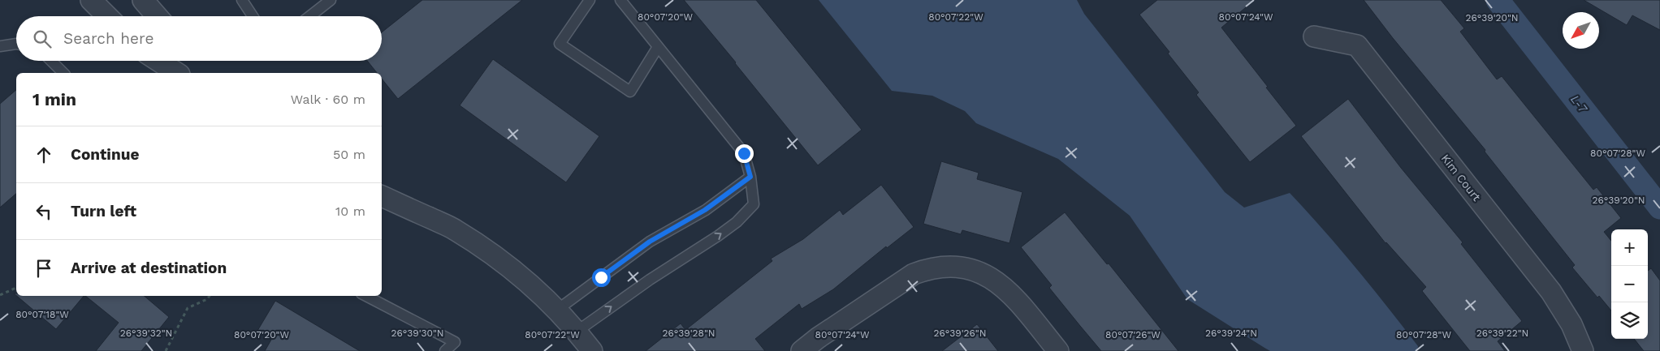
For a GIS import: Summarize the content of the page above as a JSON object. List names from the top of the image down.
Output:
{
  "streets": {
    "street": ["Kim Court"]
  },
  "water": ["L-7"],
  "north": "bottom left",
  "page": {
    "search": "Search here",
    "heading": ["1 min", "Walk · 60 m"],
    "list": [
      ["Continue", "50 m"],
      ["Turn left", "10 m"],
      "Arrive at destination"
    ],
    "map_buttons": ["+", "−"]
  },
  "coordinates": [
    "80°07'20\"W",
    "80°07'22\"W",
    "80°07'24\"W",
    "26°39'20\"N",
    "80°07'28\"W",
    "80°07'18\"W",
    "26°39'32\"N",
    "26°39'30\"N",
    "26°39'28\"N",
    "26°39'26\"N",
    "26°39'24\"N",
    "26°39'22\"N",
    "80°07'26\"W"
  ]
}
